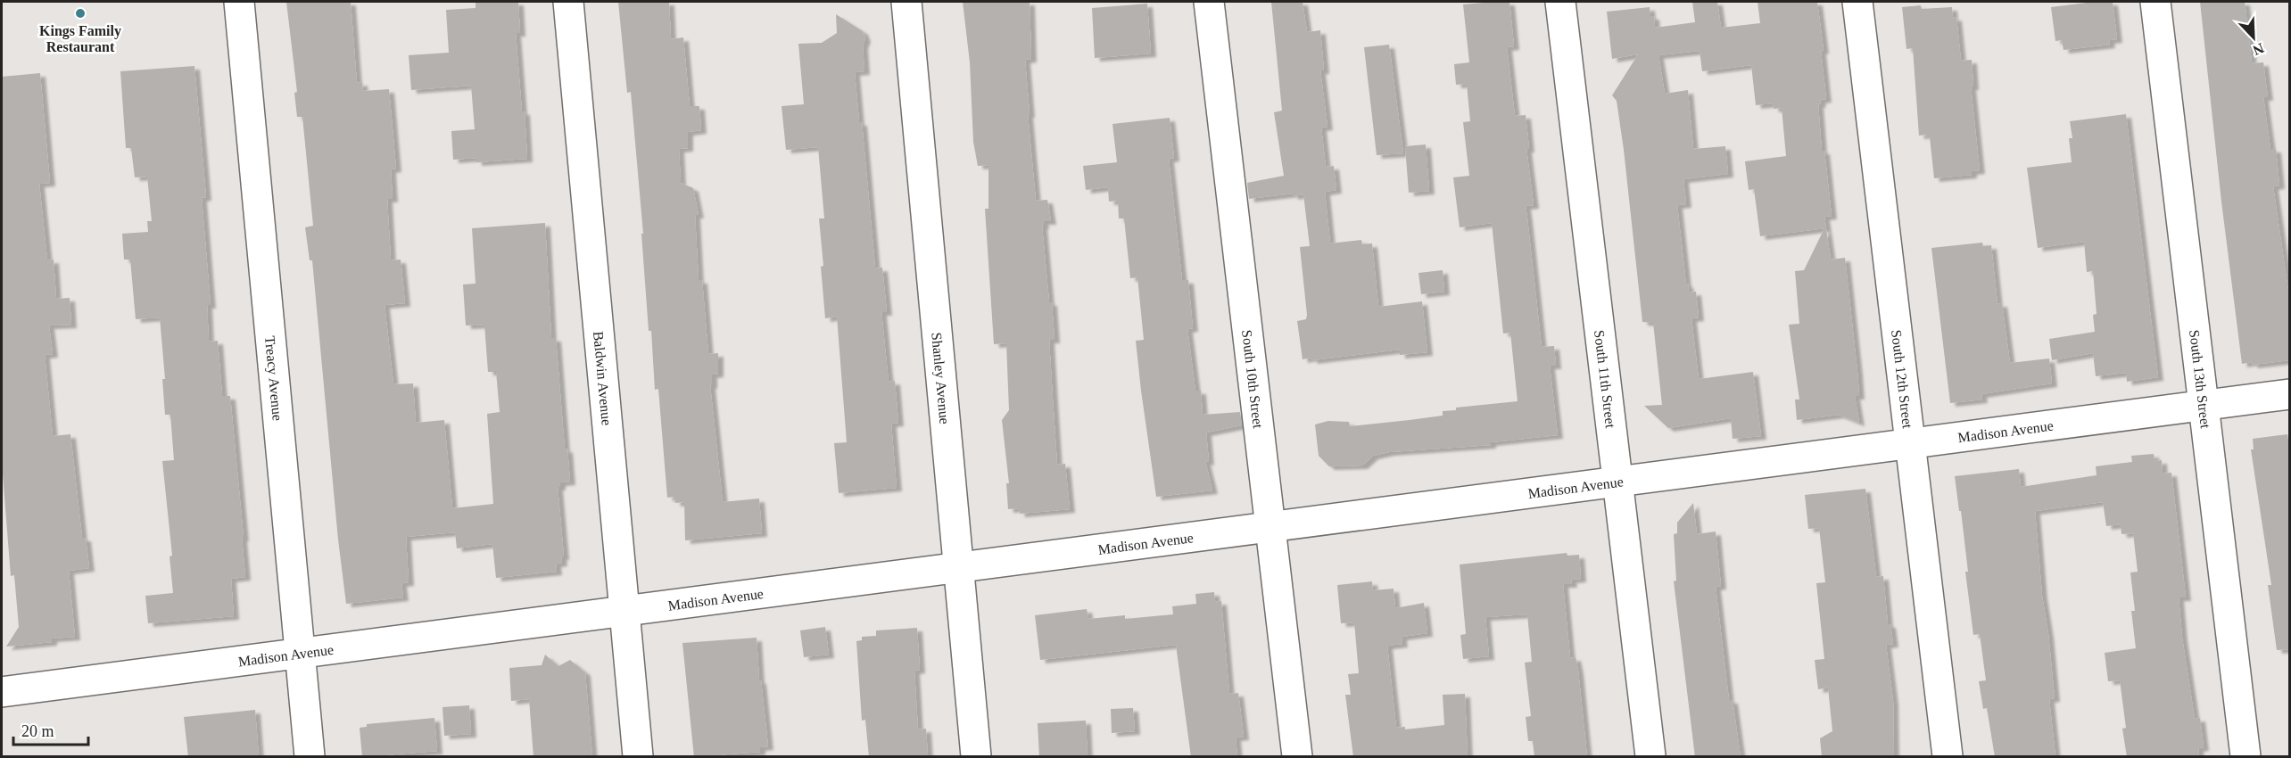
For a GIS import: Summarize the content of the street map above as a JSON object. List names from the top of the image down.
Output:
{
  "streets": {
    "street": [
      "Treacy Avenue",
      "Baldwin Avenue",
      "Shanley Avenue",
      "South 10th Street",
      "South 11th Street",
      "South 12th Street",
      "South 13th Street",
      "Madison Avenue"
    ]
  },
  "crossings": [
    ["Treacy Avenue", "Madison Avenue"],
    ["Baldwin Avenue", "Madison Avenue"],
    ["Shanley Avenue", "Madison Avenue"],
    ["South 10th Street", "Madison Avenue"],
    ["South 11th Street", "Madison Avenue"],
    ["South 12th Street", "Madison Avenue"],
    ["South 13th Street", "Madison Avenue"]
  ],
  "places": ["Kings Family Restaurant"],
  "scale_bar": "20 m",
  "north": "bottom right"
}
